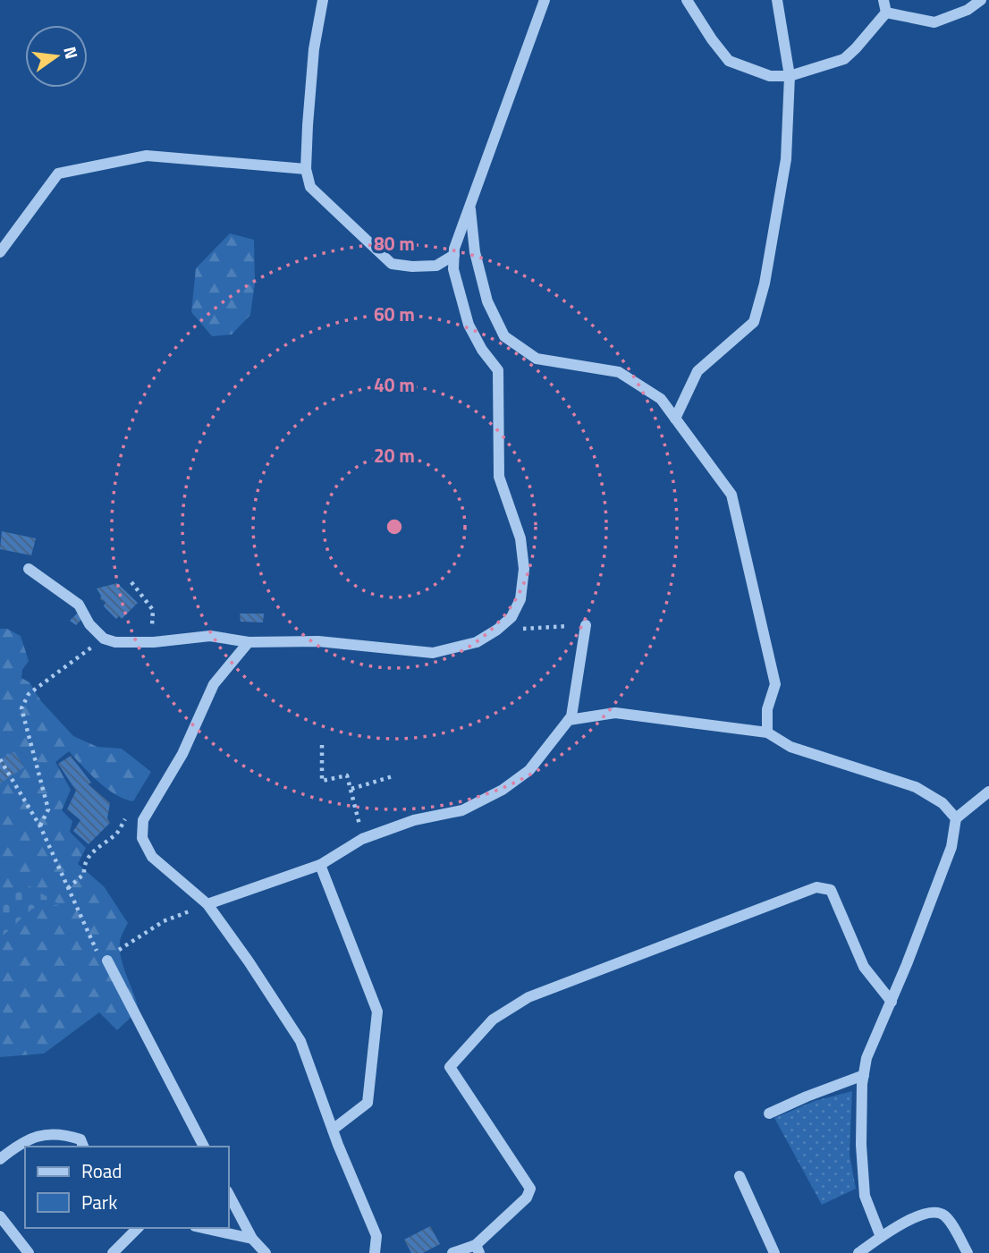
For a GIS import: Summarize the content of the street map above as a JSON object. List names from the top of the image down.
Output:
{
  "legend": ["Road", "Park"],
  "north": "right",
  "rings": [
    "80 m",
    "60 m",
    "40 m",
    "20 m"
  ]
}
